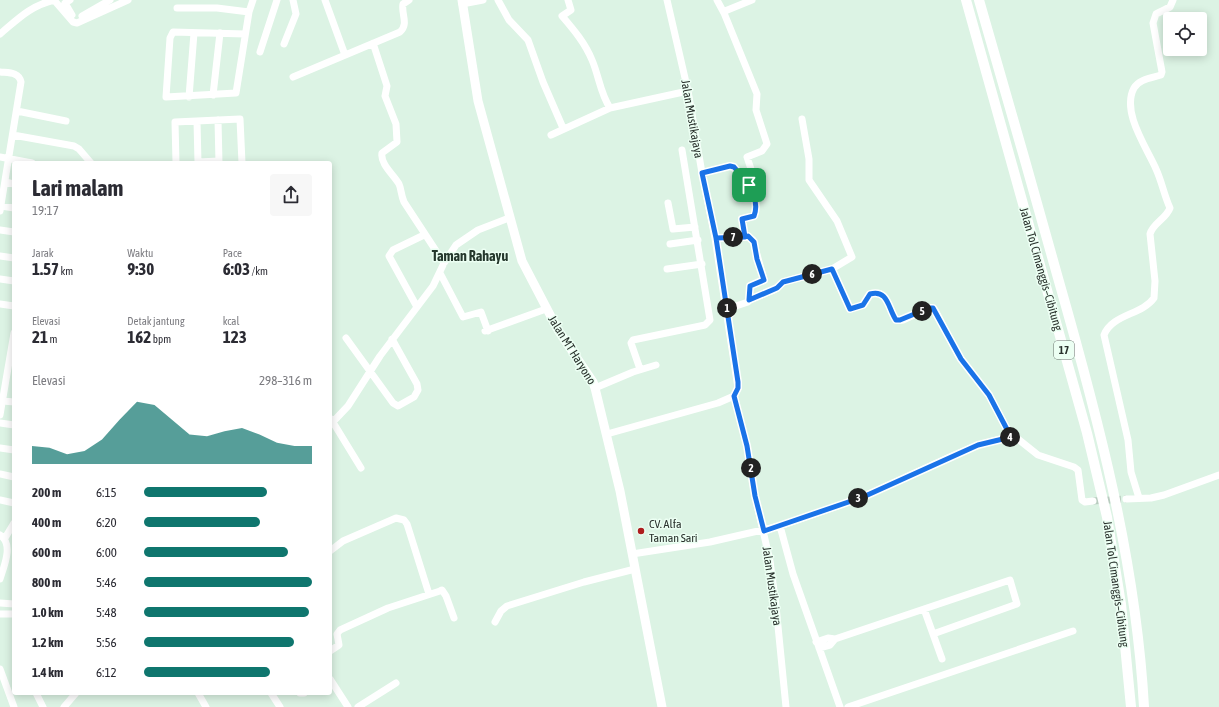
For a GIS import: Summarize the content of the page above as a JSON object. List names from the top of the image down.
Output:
{
  "streets": {
    "highway": ["Jalan Tol Cimanggis–Cibitung", "17"],
    "main road": ["Jalan MT Haryono"],
    "street": ["Jalan Mustikajaya"]
  },
  "districts": ["Taman Rahayu"],
  "places": ["CV. Alfa Taman Sari"],
  "page": {
    "heading": ["Lari malam", "19:17"],
    "pins": [
      "7",
      "6",
      "1",
      "5",
      "4",
      "2",
      "3"
    ],
    "stats": [
      ["Jarak", "1.57 km"],
      ["Waktu", "9:30"],
      ["Pace", "6:03 /km"],
      ["Elevasi", "21 m"],
      ["Detak jantung", "162 bpm"],
      ["kcal", "123"]
    ],
    "chart": ["Elevasi", "298–316 m"],
    "list": [
      {
        "name": "200 m",
        "note": "6:15"
      },
      {
        "name": "400 m",
        "note": "6:20"
      },
      {
        "name": "600 m",
        "note": "6:00"
      },
      {
        "name": "800 m",
        "note": "5:46"
      },
      {
        "name": "1.0 km",
        "note": "5:48"
      },
      {
        "name": "1.2 km",
        "note": "5:56"
      },
      {
        "name": "1.4 km",
        "note": "6:12"
      }
    ]
  }
}
